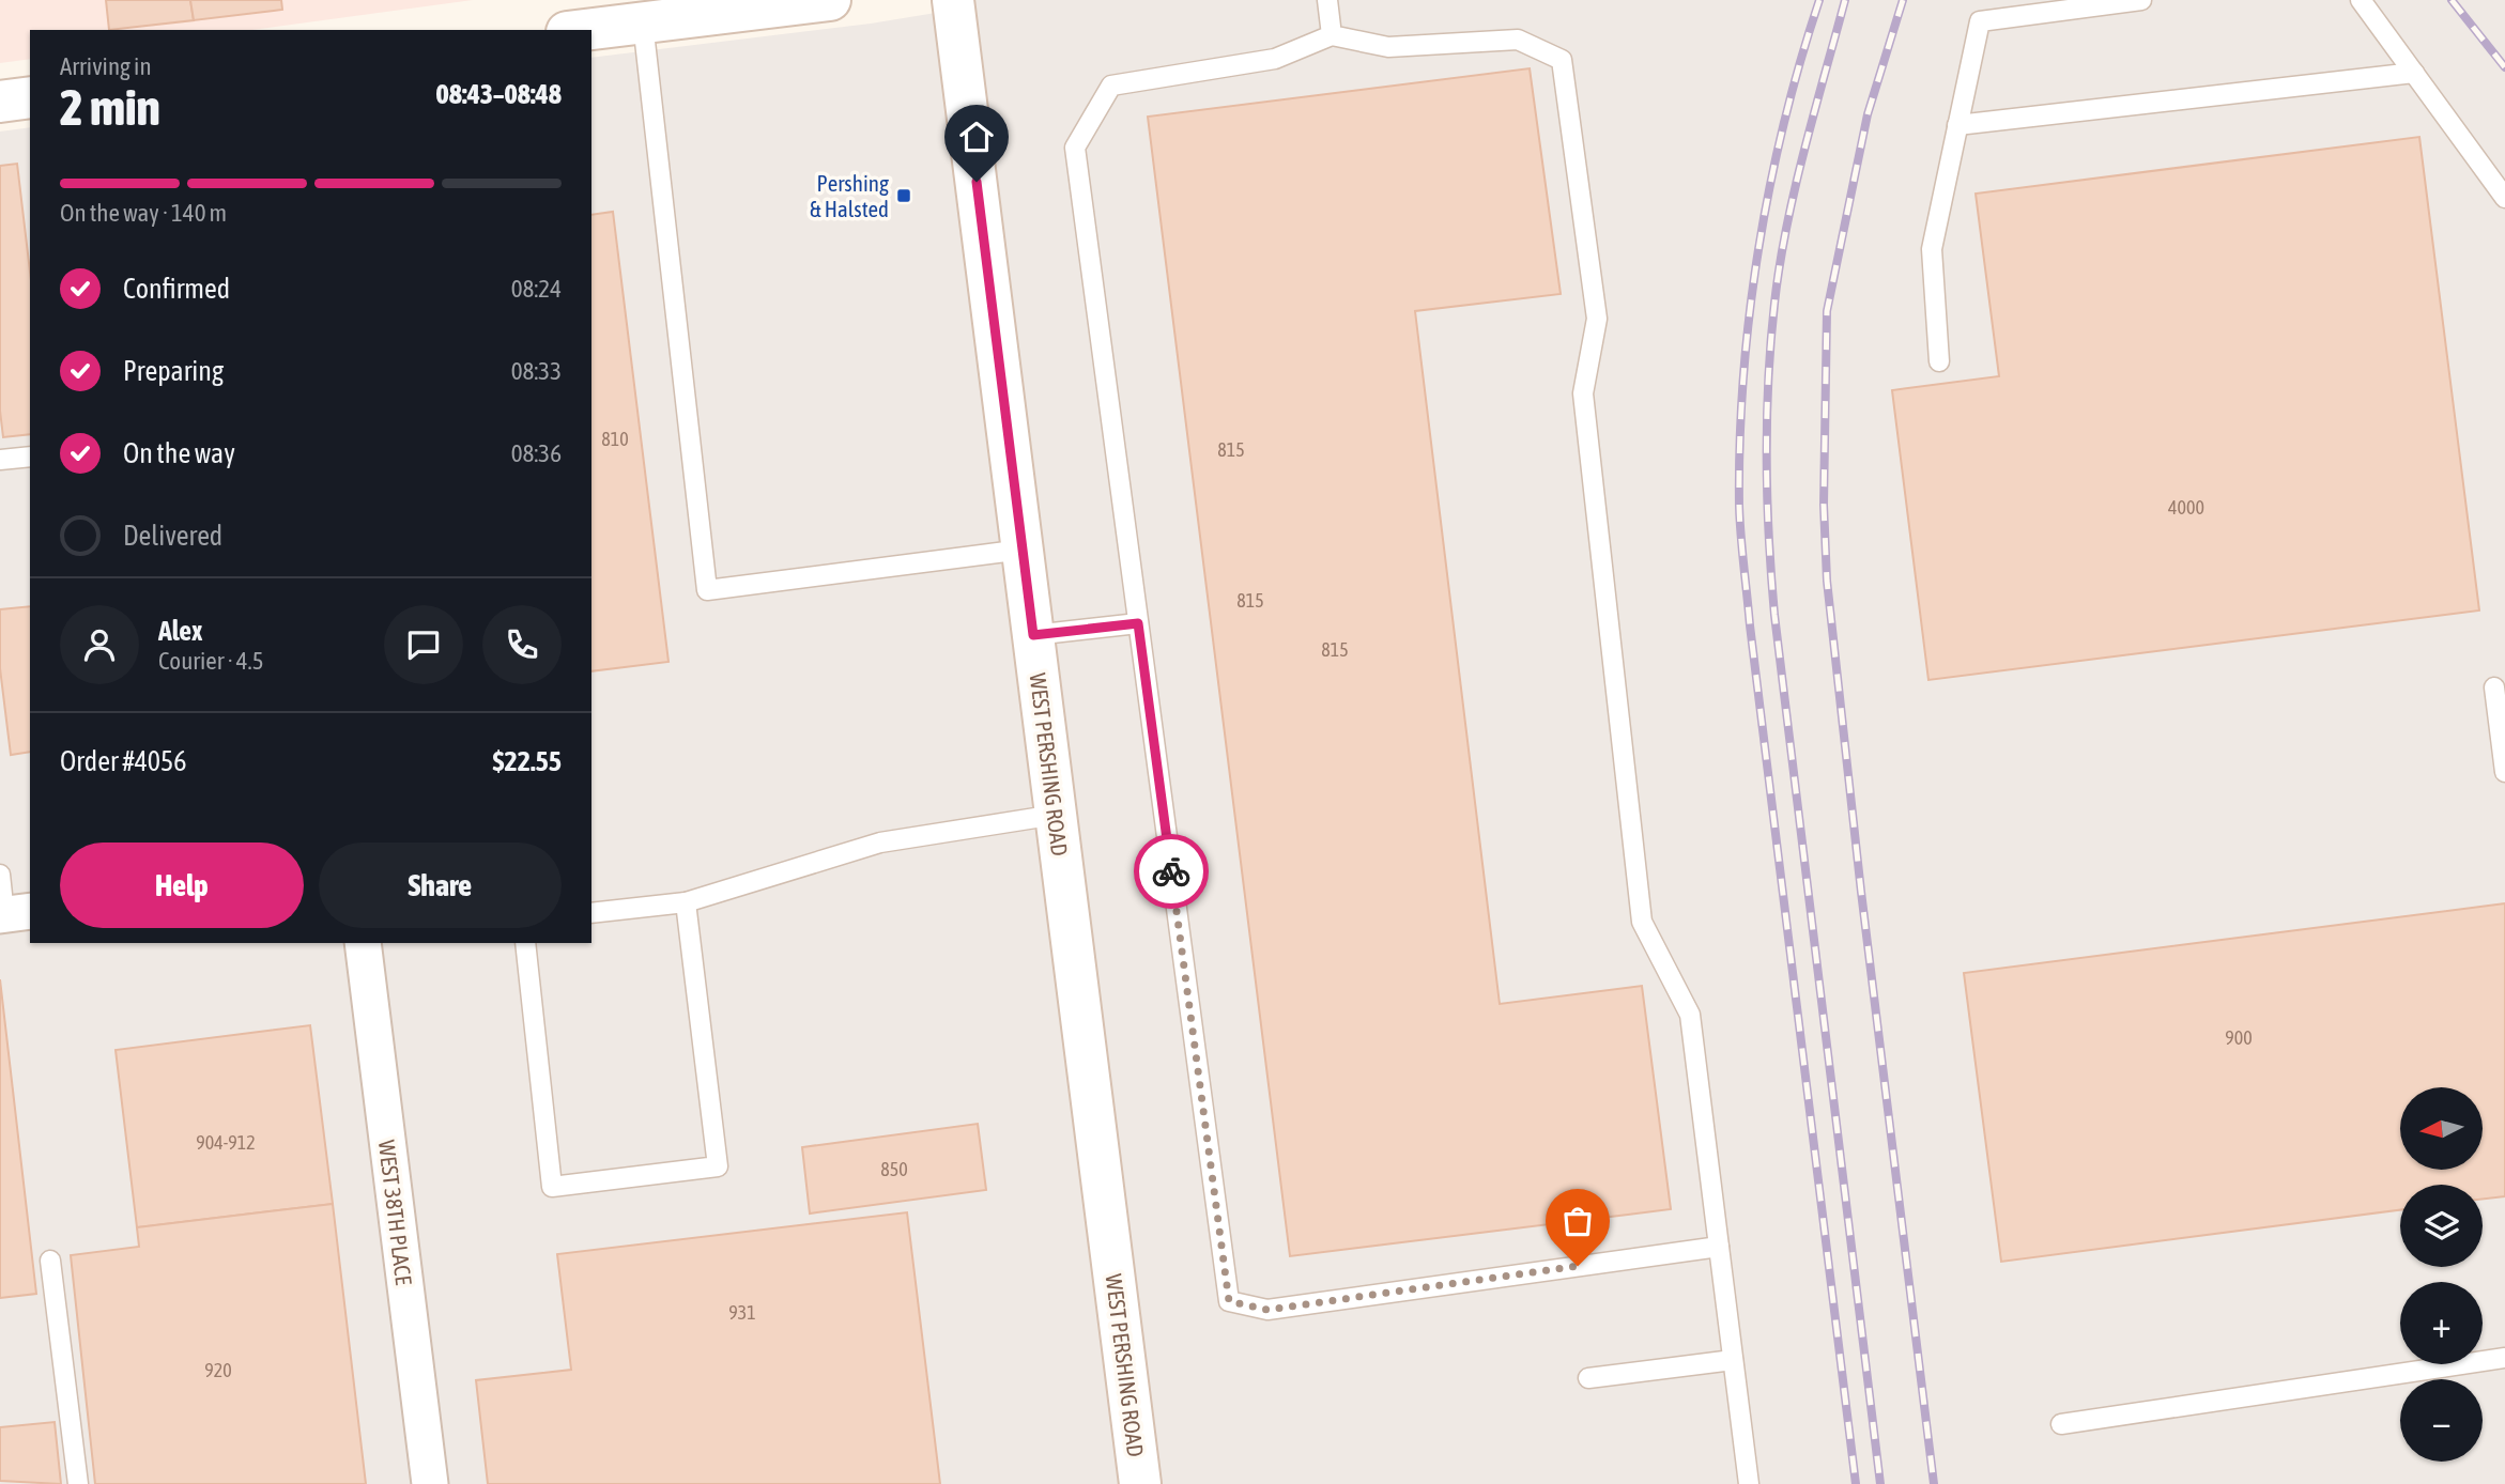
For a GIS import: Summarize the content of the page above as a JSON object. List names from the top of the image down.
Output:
{
  "streets": {
    "main road": ["WEST PERSHING ROAD"],
    "street": ["WEST 38TH PLACE"]
  },
  "places": {
    "transit": ["Pershing & Halsted"]
  },
  "house_numbers": [
    "810",
    "815",
    "4000",
    "815",
    "815",
    "900",
    "904-912",
    "850",
    "931",
    "920"
  ],
  "north": "left",
  "page": {
    "heading": ["2 min", "Arriving in", "08:43–08:48"],
    "panel": [
      "Alex",
      "Courier · 4.5",
      "Order #4056",
      "$22.55"
    ],
    "bar": "On the way · 140 m",
    "list": [
      ["Confirmed", "08:24"],
      ["Preparing", "08:33"],
      ["On the way", "08:36"],
      "Delivered"
    ],
    "buttons": ["Help", "Share"],
    "map_buttons": ["+", "−"]
  }
}
